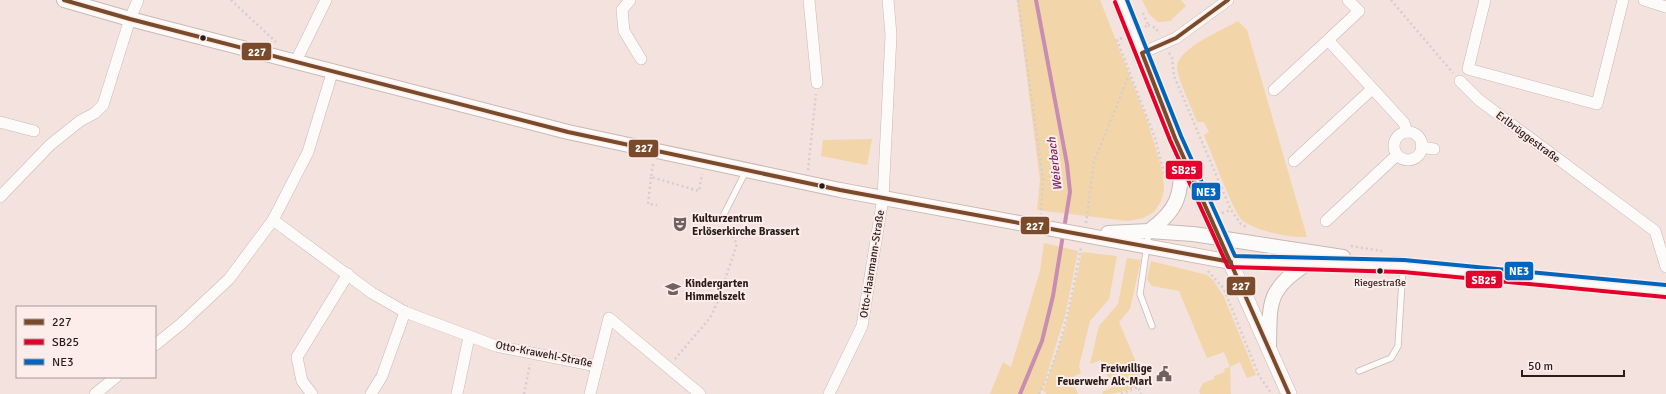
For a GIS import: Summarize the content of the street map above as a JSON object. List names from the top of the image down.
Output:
{
  "streets": {
    "street": ["Erlbrüggestraße", "Otto-Haarmann-Straße", "Otto-Krawehl-Straße"]
  },
  "water": ["Weierbach"],
  "places": {
    "theatre": ["Kulturzentrum Erlöserkirche Brassert"],
    "other": ["Riegestraße"],
    "school or university": ["Kindergarten Himmelszelt"],
    "public building": ["Freiwillige Feuerwehr Alt-Marl"]
  },
  "lines": ["transit line 227", "transit line NE3", "transit line SB25"],
  "legend": ["227", "SB25", "NE3"],
  "scale_bar": "50 m"
}
